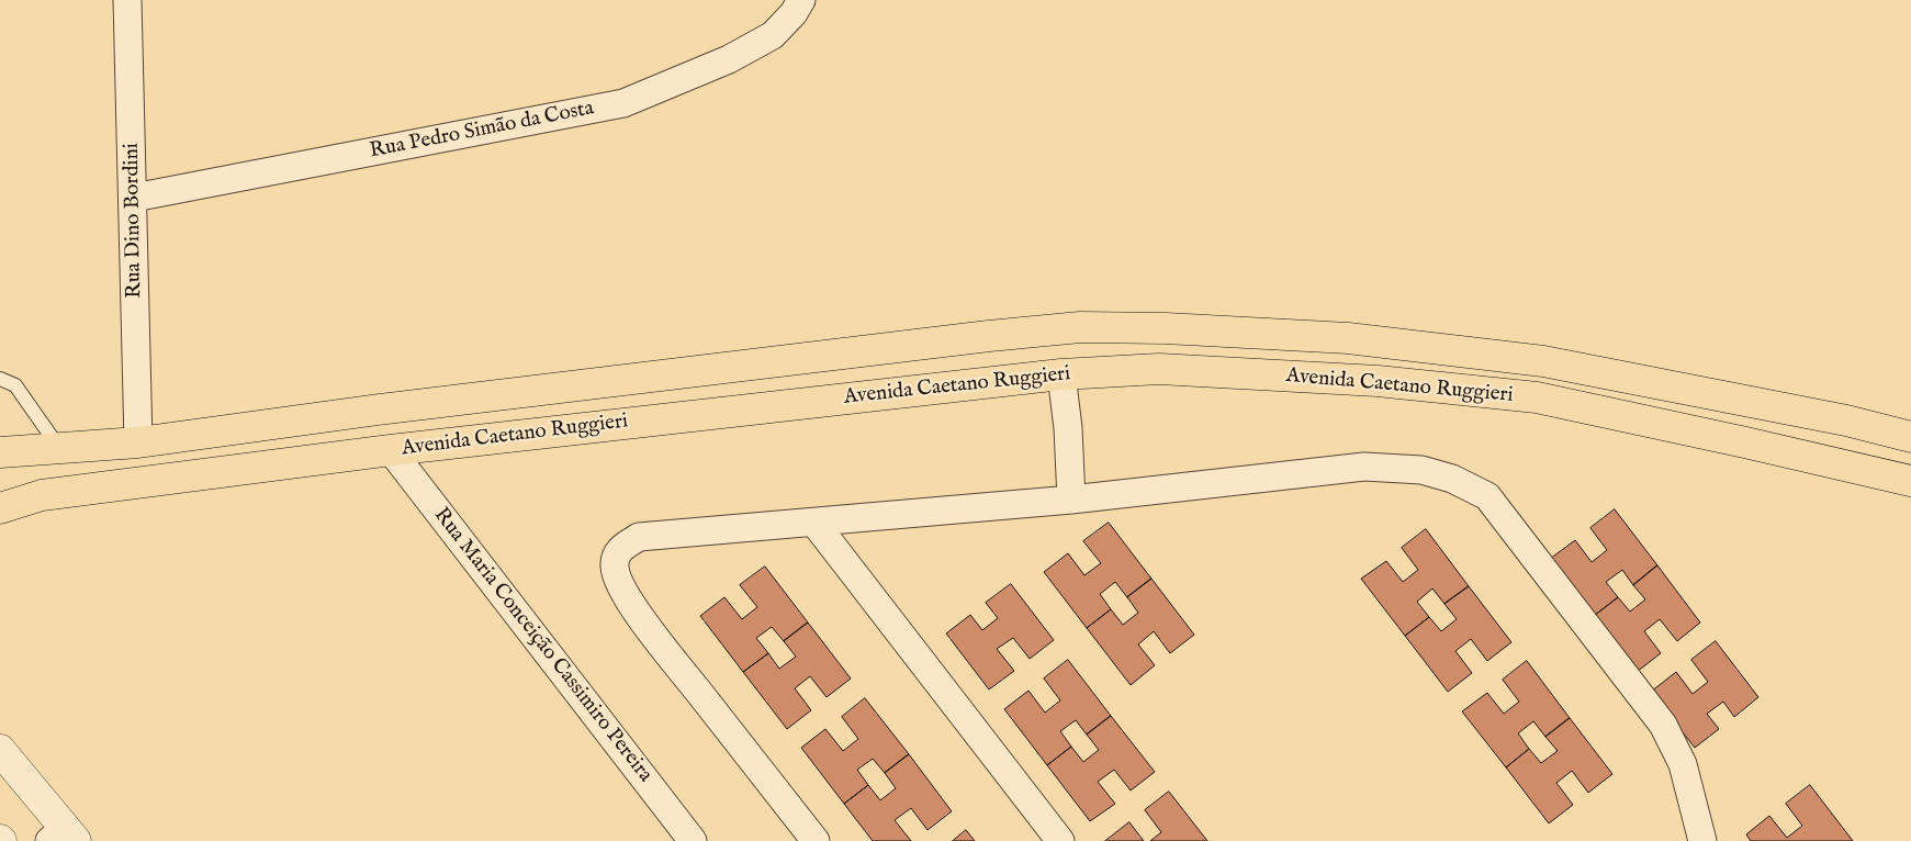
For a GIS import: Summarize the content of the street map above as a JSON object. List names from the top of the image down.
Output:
{
  "streets": {
    "main road": ["Avenida Caetano Ruggieri"],
    "street": ["Rua Pedro Simão da Costa", "Rua Dino Bordini", "Rua Maria Conceição Cassimiro Pereira"]
  },
  "crossings": [
    ["Rua Pedro Simão da Costa", "Rua Dino Bordini"],
    ["Rua Dino Bordini", "Avenida Caetano Ruggieri"],
    ["Avenida Caetano Ruggieri", "Rua Maria Conceição Cassimiro Pereira"]
  ]
}
